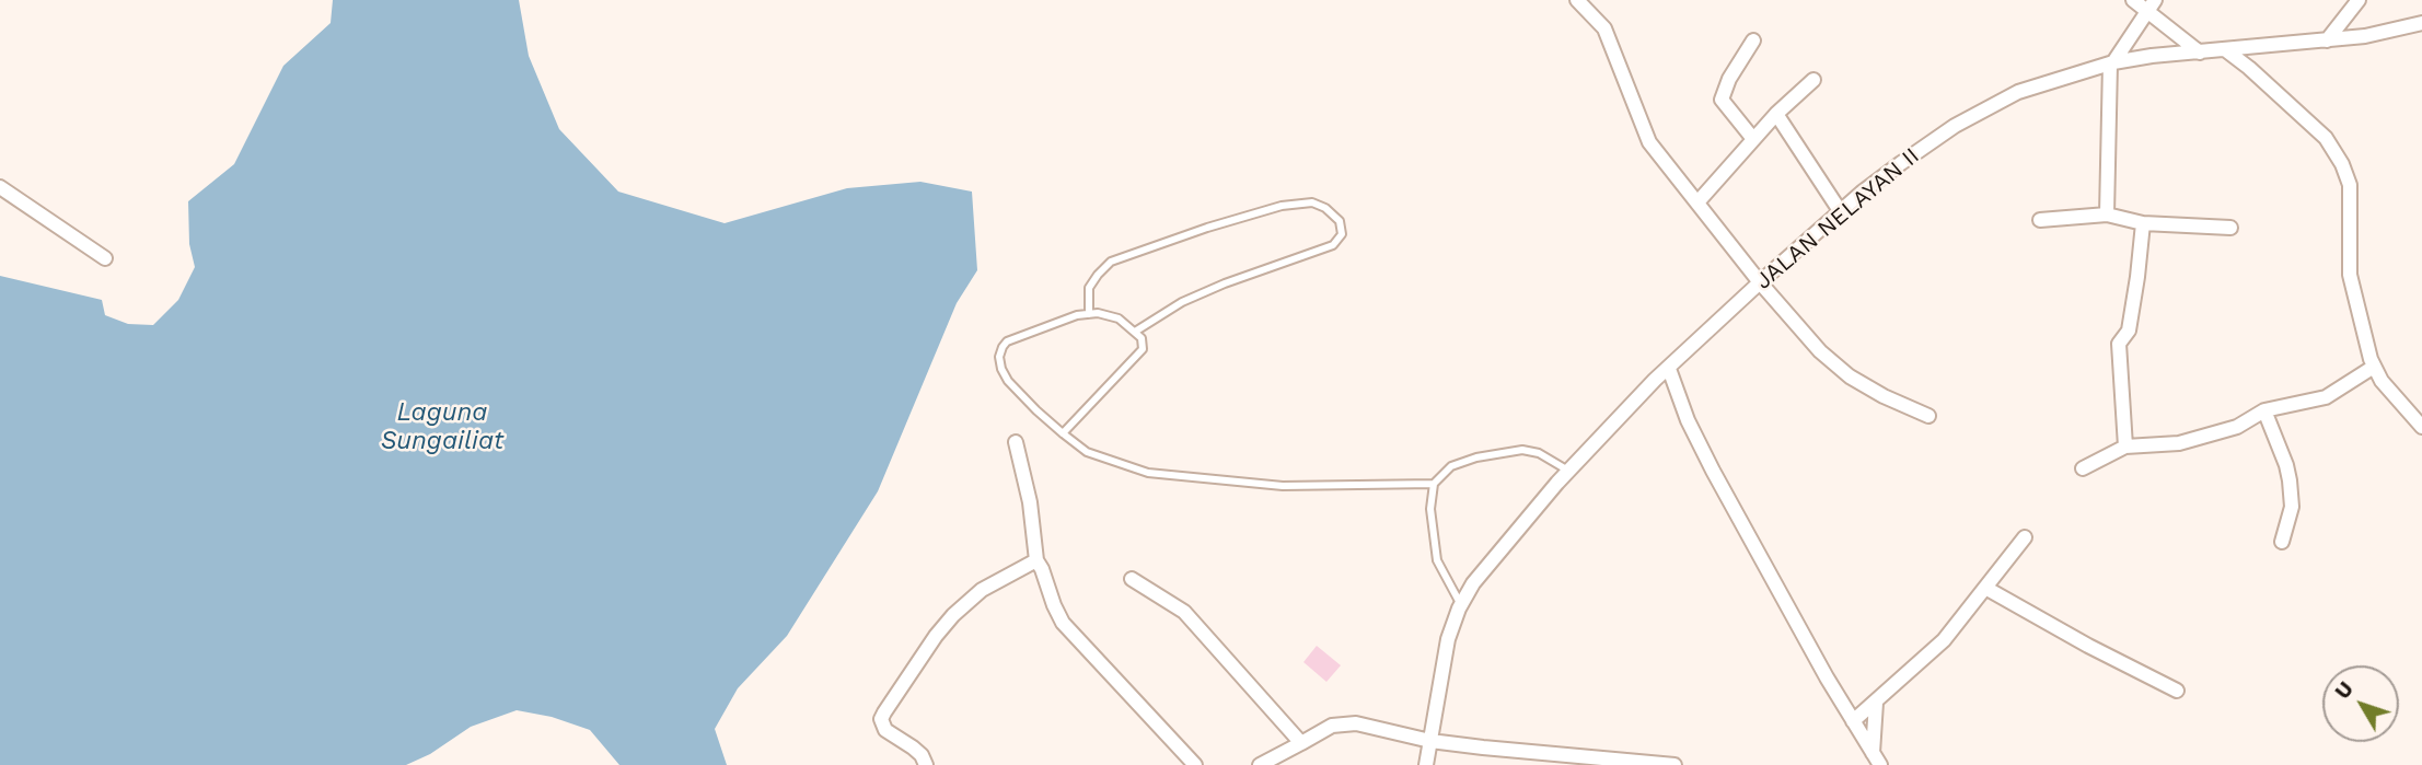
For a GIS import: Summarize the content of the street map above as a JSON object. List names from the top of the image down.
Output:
{
  "streets": {
    "street": ["JALAN NELAYAN II"]
  },
  "water": ["Laguna Sungailiat"],
  "north": "top left"
}
